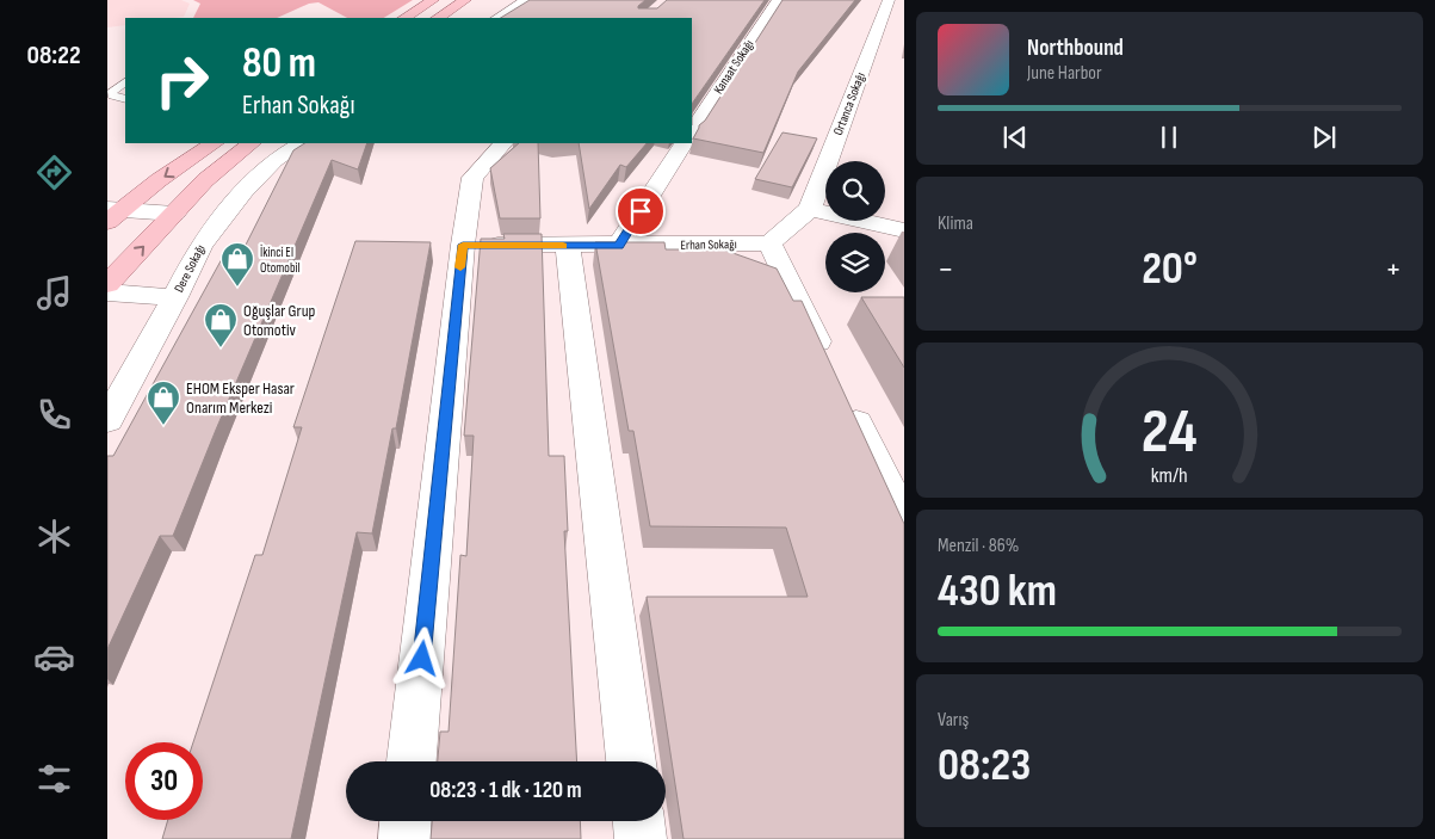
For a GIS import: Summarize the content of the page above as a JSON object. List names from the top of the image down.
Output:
{
  "streets": {
    "street": [
      "Kanaat Sokağı",
      "Ortanca Sokağı",
      "Erhan Sokağı",
      "Dere Sokağı"
    ]
  },
  "places": {
    "shop": ["İkinci El Otomobil", "Oğuşlar Grup Otomotiv", "EHOM Eksper Hasar Onarım Merkezi"]
  },
  "page": {
    "tabs": "08:22",
    "turn": ["80 m", "Erhan Sokağı"],
    "song": ["Northbound", "June Harbor"],
    "tile": [
      "Klima",
      ["Menzil · 86%", "430 km"],
      ["Varış", "08:23"]
    ],
    "heat": ["−", "20°", "+"],
    "limit": "30",
    "trip": "08:23 · 1 dk · 120 m",
    "gauge": ["24", "km/h"]
  }
}
